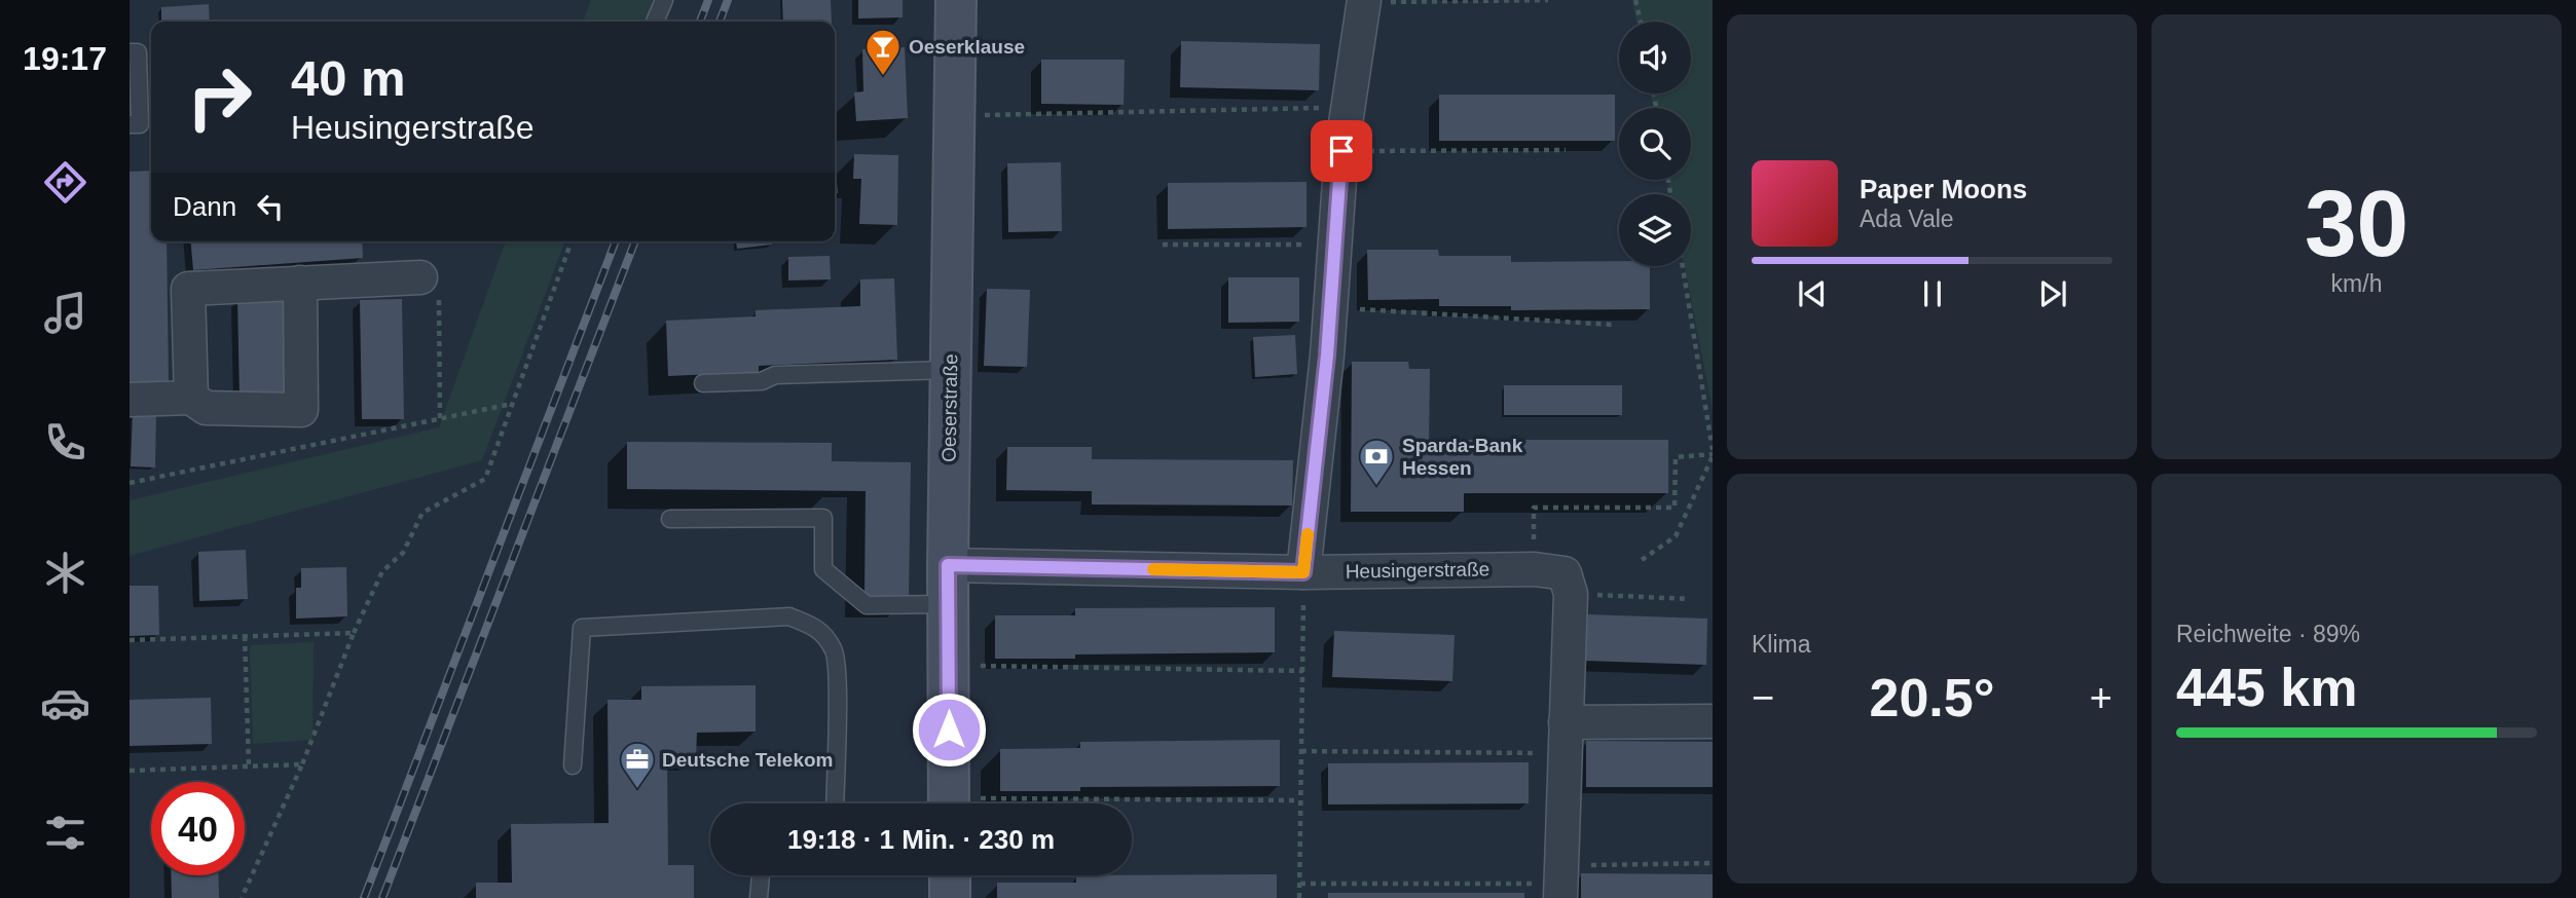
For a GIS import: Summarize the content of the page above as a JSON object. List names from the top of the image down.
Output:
{
  "streets": {
    "street": ["Oeserstraße", "Heusingerstraße"]
  },
  "crossings": [
    ["Oeserstraße", "Heusingerstraße"]
  ],
  "places": {
    "bar": ["Oeserklause"],
    "bank": ["Sparda-Bank Hessen"],
    "office": ["Deutsche Telekom"]
  },
  "page": {
    "tabs": "19:17",
    "tile": [
      ["30", "km/h"],
      "Klima",
      ["Reichweite · 89%", "445 km"]
    ],
    "turn": ["40 m", "Heusingerstraße"],
    "song": ["Paper Moons", "Ada Vale"],
    "then": "Dann",
    "heat": ["−", "20.5°", "+"],
    "limit": "40",
    "trip": "19:18 · 1 Min. · 230 m"
  }
}
